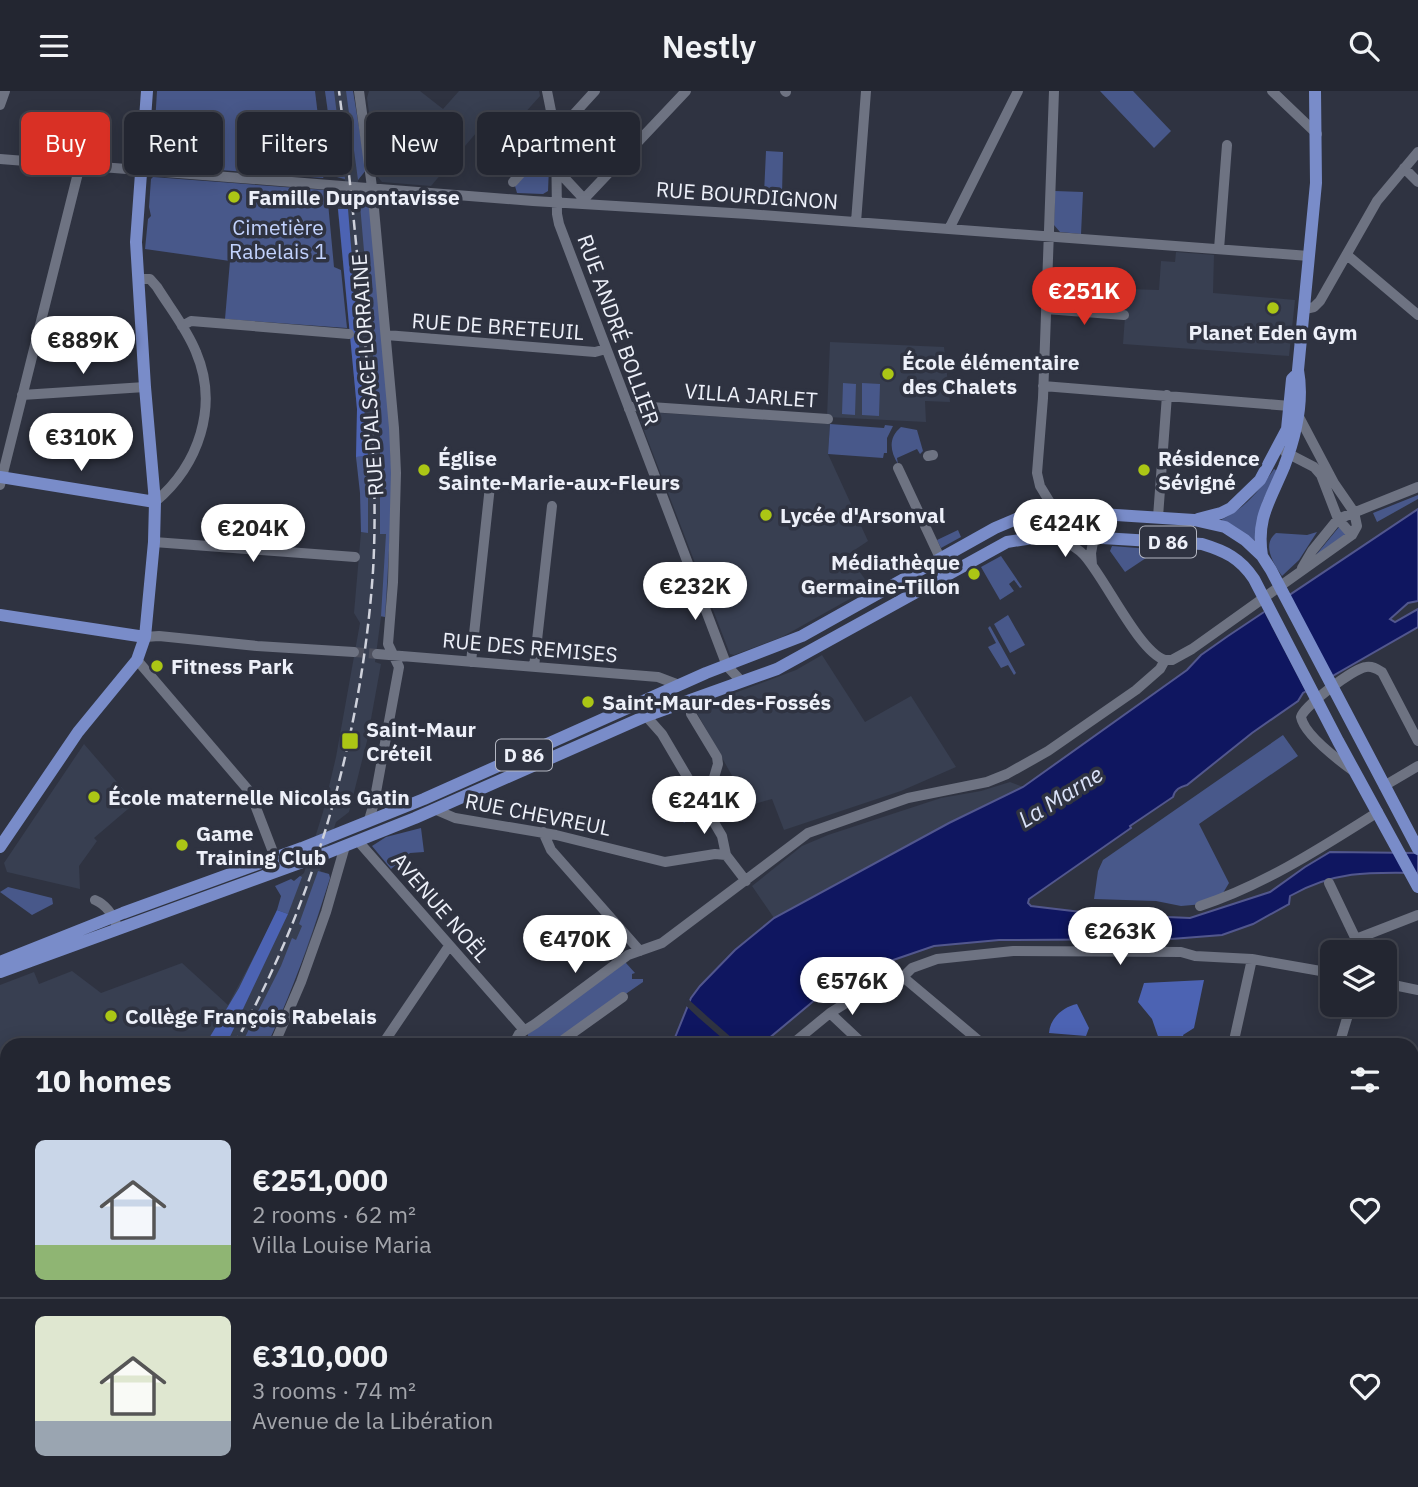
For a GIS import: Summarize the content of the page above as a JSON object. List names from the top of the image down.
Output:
{
  "streets": {
    "main road": ["D 86"],
    "street": [
      "RUE BOURDIGNON",
      "RUE DE BRETEUIL",
      "RUE ANDRÉ BOLLIER",
      "RUE D'ALSACE LORRAINE",
      "VILLA JARLET",
      "RUE DES REMISES",
      "RUE CHEVREUL",
      "AVENUE NOËL"
    ]
  },
  "crossings": [
    ["RUE BOURDIGNON", "RUE ANDRÉ BOLLIER"],
    ["RUE BOURDIGNON", "RUE D'ALSACE LORRAINE"],
    ["RUE DE BRETEUIL", "RUE ANDRÉ BOLLIER"],
    ["RUE DE BRETEUIL", "RUE D'ALSACE LORRAINE"],
    ["RUE ANDRÉ BOLLIER", "VILLA JARLET"],
    ["RUE ANDRÉ BOLLIER", "D 86"],
    ["RUE D'ALSACE LORRAINE", "D 86"],
    ["RUE D'ALSACE LORRAINE", "RUE DES REMISES"],
    ["D 86", "RUE DES REMISES"],
    ["D 86", "RUE CHEVREUL"],
    ["D 86", "AVENUE NOËL"]
  ],
  "water": ["La Marne"],
  "parks": ["Cimetière Rabelais 1"],
  "places": {
    "other": [
      "Famille Dupontavisse",
      "Planet Eden Gym",
      "École élémentaire des Chalets",
      "Église Sainte-Marie-aux-Fleurs",
      "Résidence Sévigné",
      "Lycée d'Arsonval",
      "Médiathèque Germaine-Tillon",
      "Fitness Park",
      "Saint-Maur-des-Fossés",
      "École maternelle Nicolas Gatin",
      "Game Training Club",
      "Collège François Rabelais"
    ],
    "transit": ["Saint-Maur Créteil"]
  },
  "page": {
    "header": "Nestly",
    "chip": [
      "Buy",
      "Rent",
      "Filters",
      "New",
      "Apartment"
    ],
    "price": [
      "€251K",
      "€889K",
      "€310K",
      "€424K",
      "€204K",
      "€232K",
      "€241K",
      "€263K",
      "€470K",
      "€576K"
    ],
    "heading": "10 homes",
    "list": [
      {
        "name": "€251,000",
        "note": "2 rooms · 62 m² · Villa Louise Maria"
      },
      {
        "name": "€310,000",
        "note": "3 rooms · 74 m² · Avenue de la Libération"
      }
    ]
  }
}
